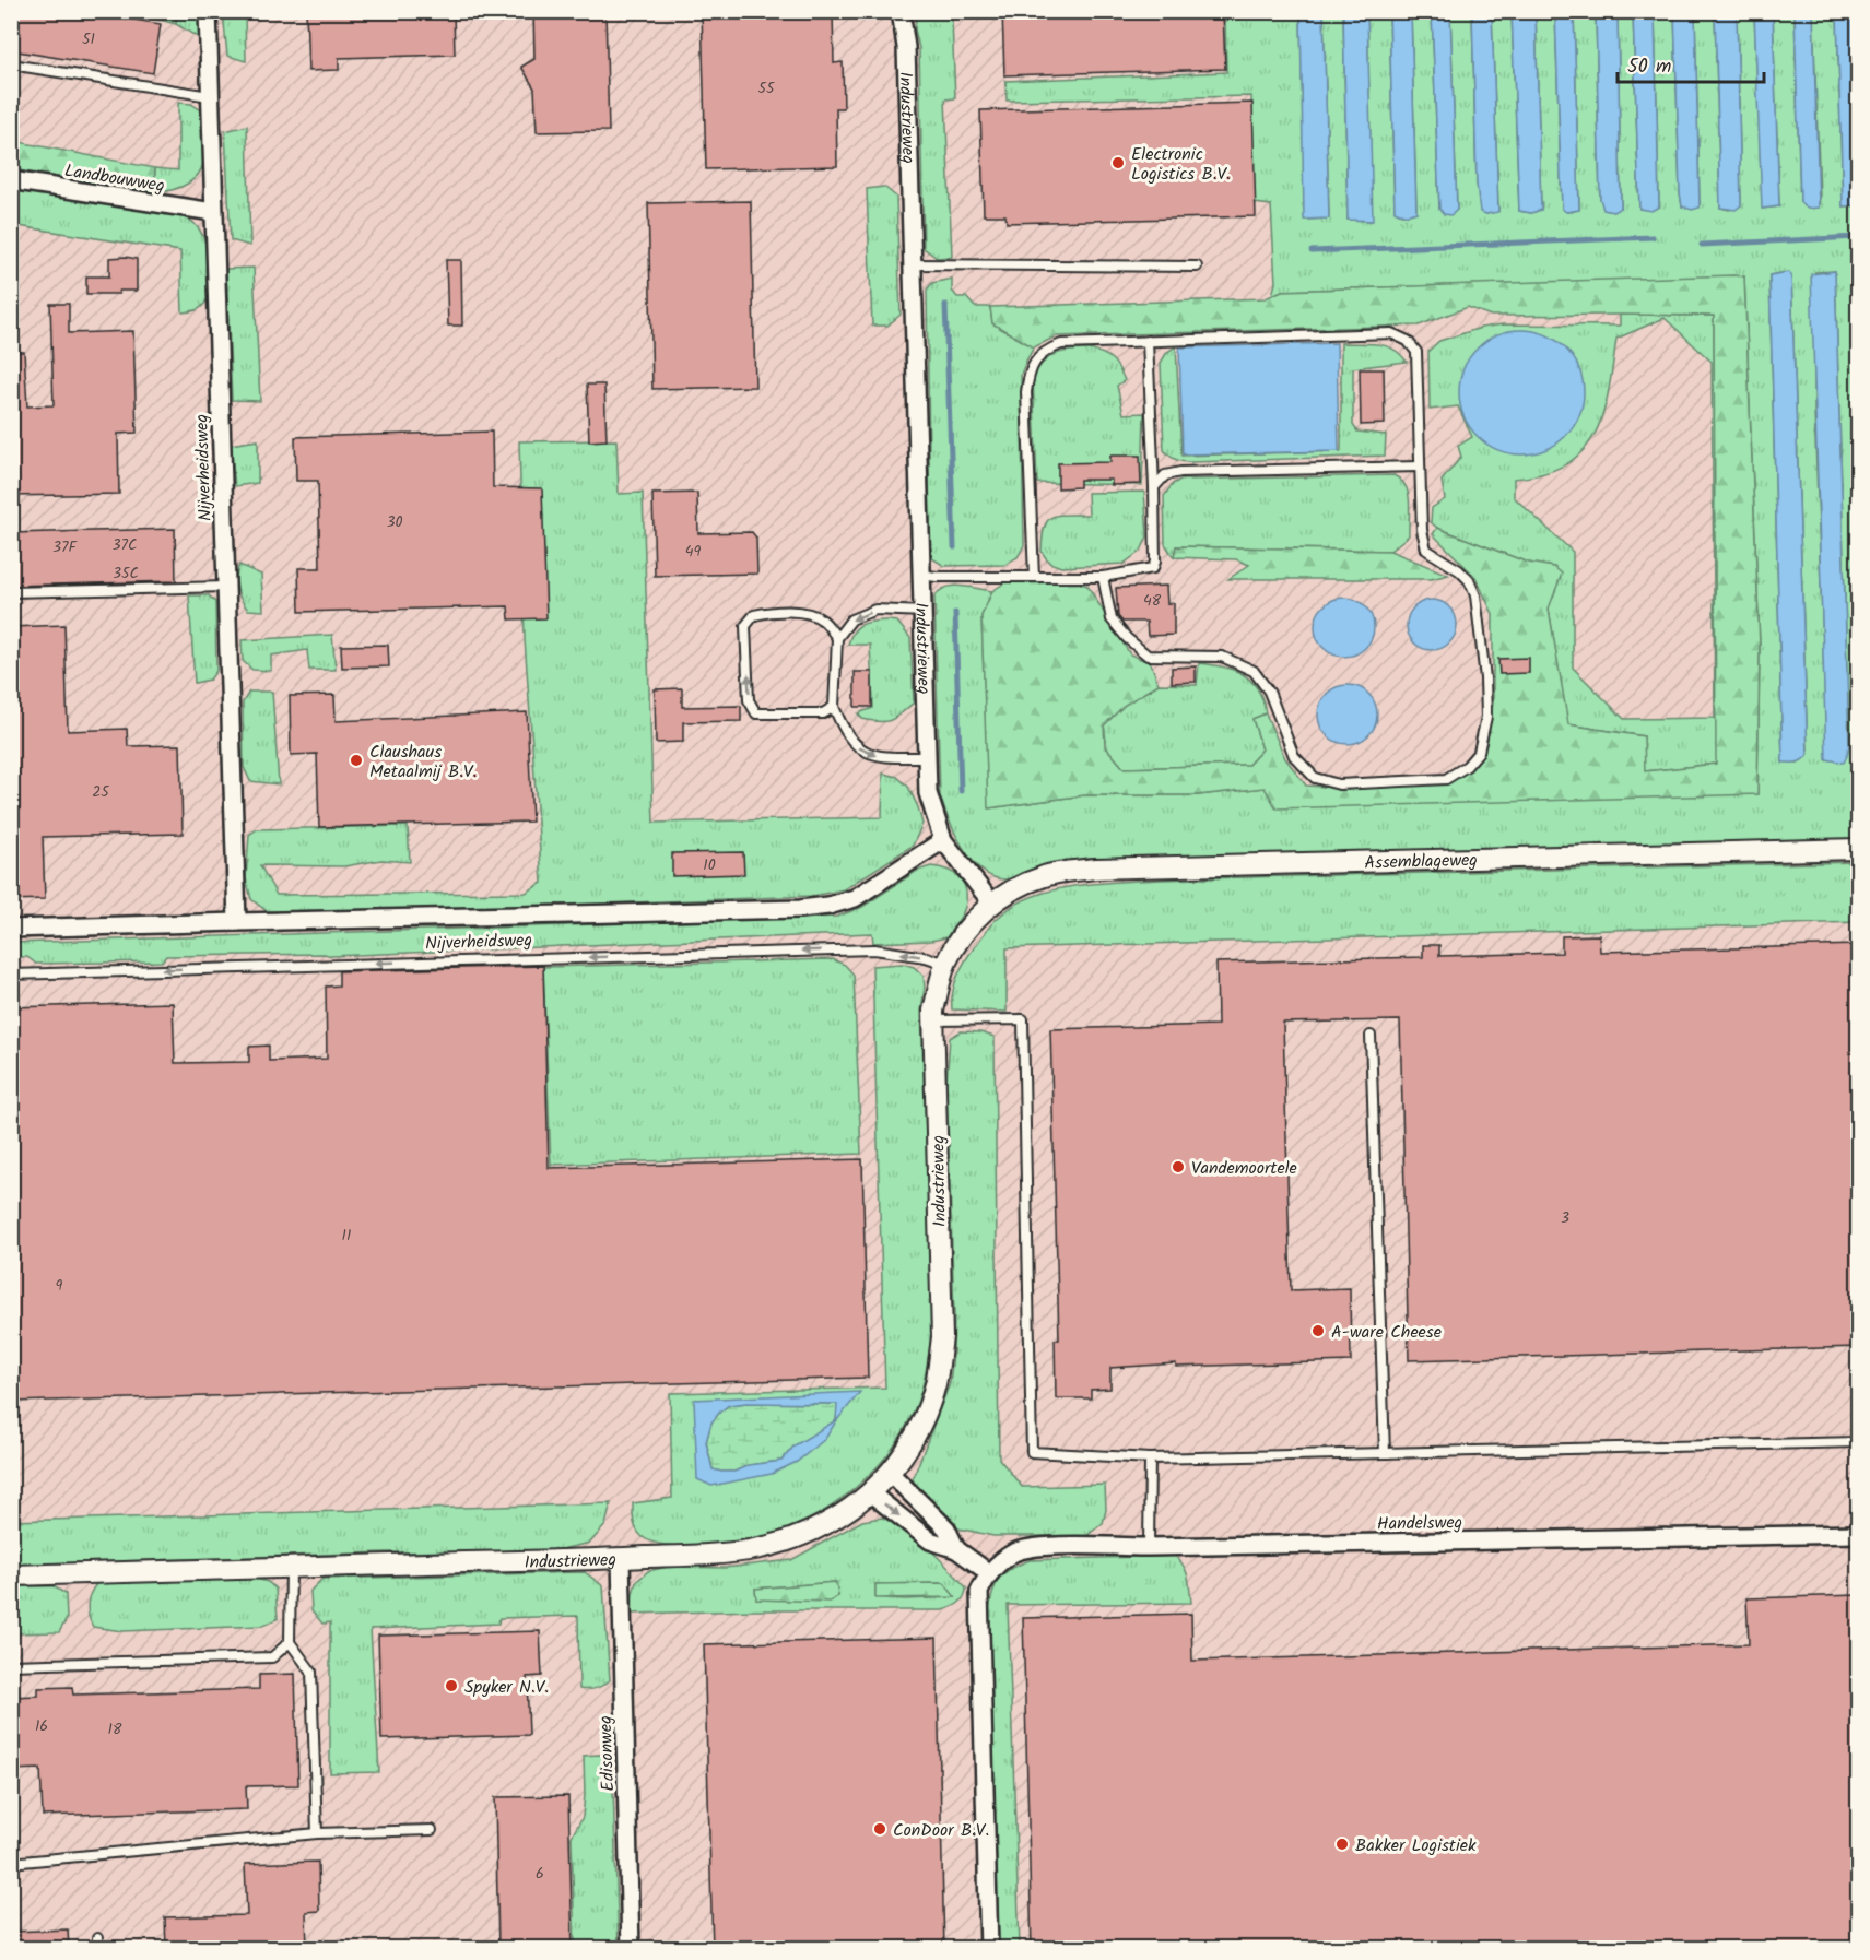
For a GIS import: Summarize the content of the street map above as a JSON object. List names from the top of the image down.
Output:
{
  "streets": {
    "street": [
      "Industrieweg",
      "Landbouwweg",
      "Nijverheidsweg",
      "Assemblageweg",
      "Handelsweg",
      "Edisonweg"
    ]
  },
  "crossings": [
    ["Industrieweg", "Nijverheidsweg"],
    ["Industrieweg", "Assemblageweg"],
    ["Industrieweg", "Edisonweg"],
    ["Landbouwweg", "Nijverheidsweg"]
  ],
  "places": [
    "Electronic Logistics B.V.",
    "Claushaus Metaalmij B.V.",
    "Vandemoortele",
    "A-ware Cheese",
    "Spyker N.V.",
    "ConDoor B.V.",
    "Bakker Logistiek"
  ],
  "house_numbers": [
    "51",
    "55",
    "30",
    "37C",
    "37F",
    "49",
    "35C",
    "48",
    "25",
    "10",
    "3",
    "11",
    "9",
    "16",
    "18",
    "6"
  ],
  "scale_bar": "50 m"
}
